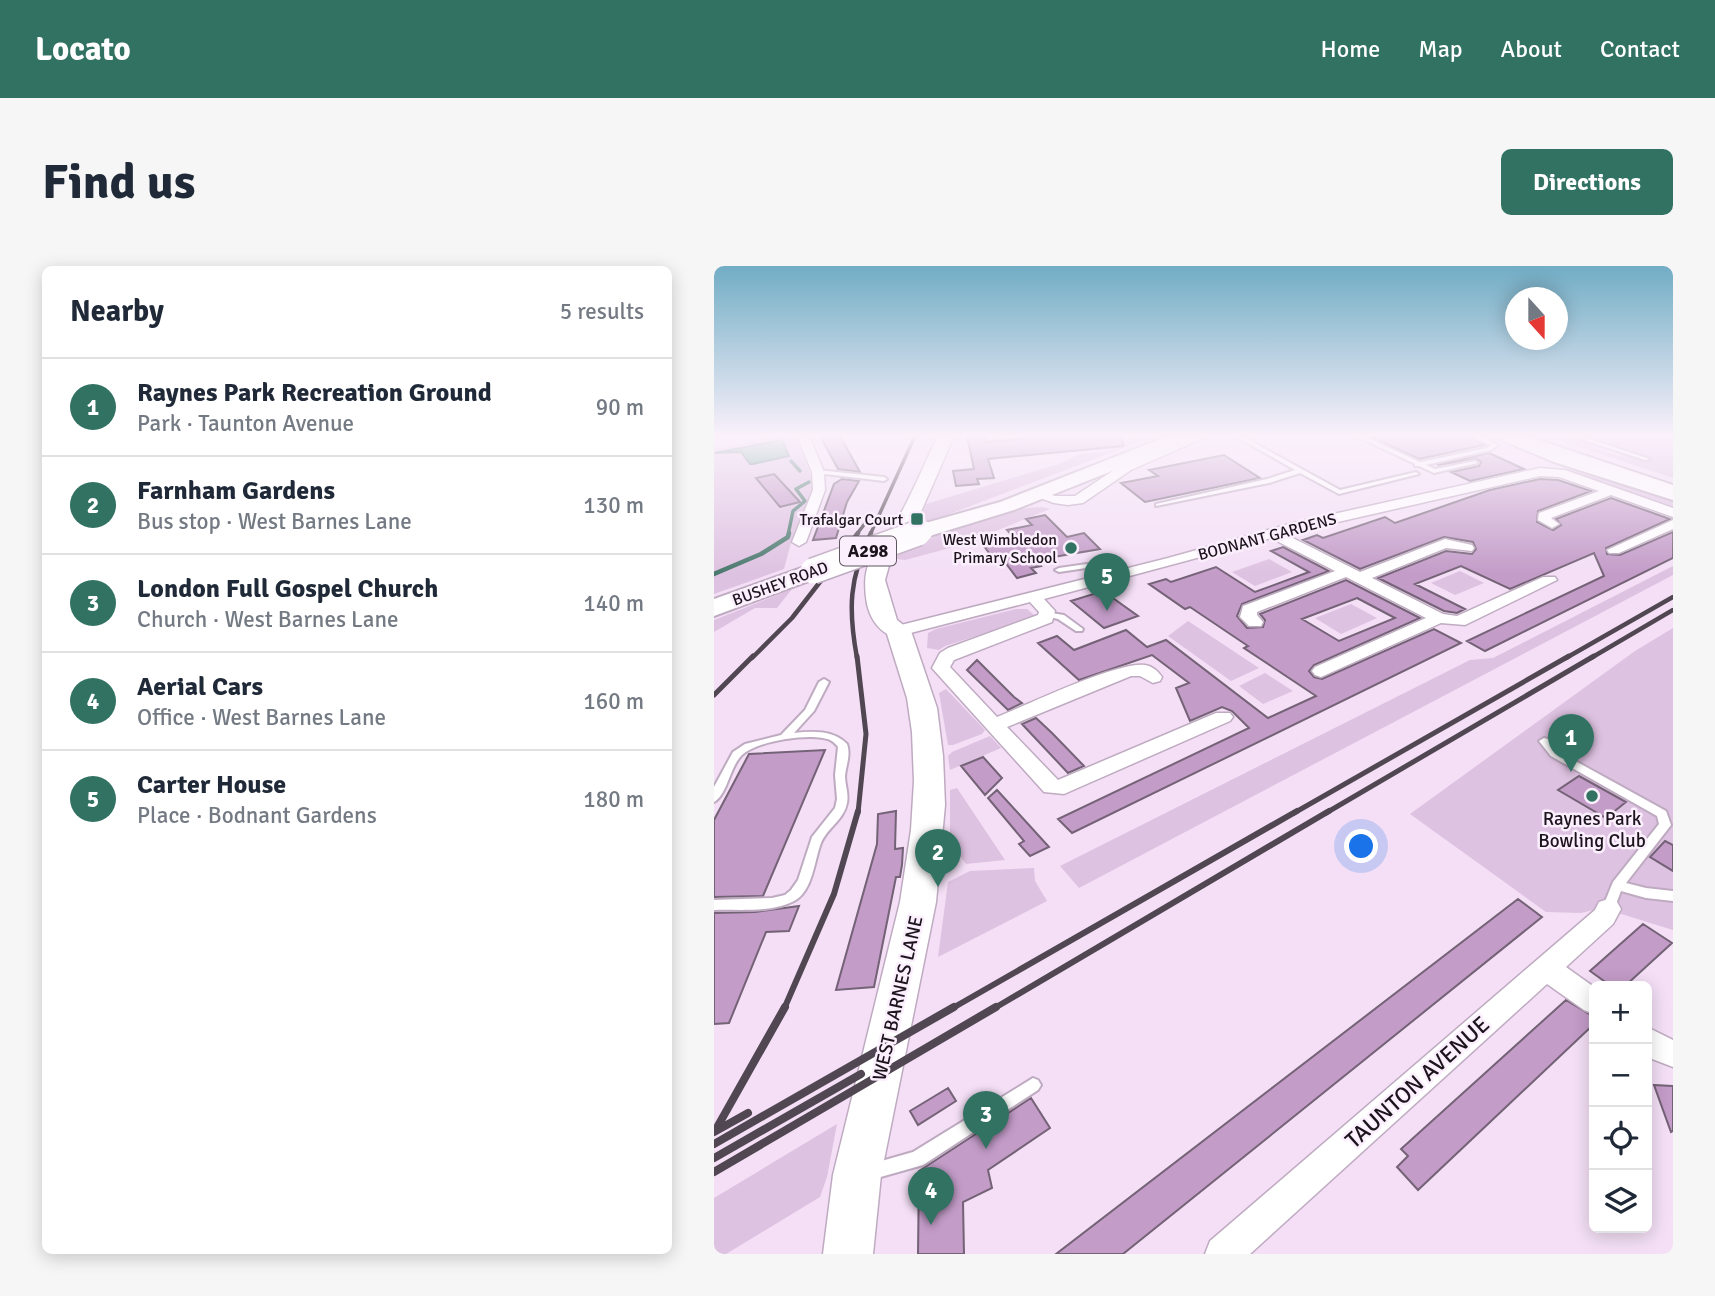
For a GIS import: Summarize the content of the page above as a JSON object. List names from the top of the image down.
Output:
{
  "streets": {
    "main road": ["A298", "BUSHEY ROAD", "WEST BARNES LANE"],
    "street": ["BODNANT GARDENS", "TAUNTON AVENUE"]
  },
  "crossings": [
    ["BODNANT GARDENS", "WEST BARNES LANE"]
  ],
  "places": {
    "transit": ["Trafalgar Court"],
    "other": ["West Wimbledon Primary School", "Raynes Park Bowling Club"]
  },
  "north": "bottom",
  "page": {
    "header": "Locato",
    "nav": [
      "Home",
      "Map",
      "About",
      "Contact"
    ],
    "buttons": "Directions",
    "title": "Find us",
    "heading": ["Nearby", "5 results"],
    "list": [
      {
        "mark": "1",
        "name": "Raynes Park Recreation Ground",
        "note": "Park · Taunton Avenue",
        "value": "90 m"
      },
      {
        "mark": "2",
        "name": "Farnham Gardens",
        "note": "Bus stop · West Barnes Lane",
        "value": "130 m"
      },
      {
        "mark": "3",
        "name": "London Full Gospel Church",
        "note": "Church · West Barnes Lane",
        "value": "140 m"
      },
      {
        "mark": "4",
        "name": "Aerial Cars",
        "note": "Office · West Barnes Lane",
        "value": "160 m"
      },
      {
        "mark": "5",
        "name": "Carter House",
        "note": "Place · Bodnant Gardens",
        "value": "180 m"
      }
    ],
    "pins": [
      "5",
      "1",
      "2",
      "3",
      "4"
    ],
    "map_buttons": ["+", "−"]
  }
}
